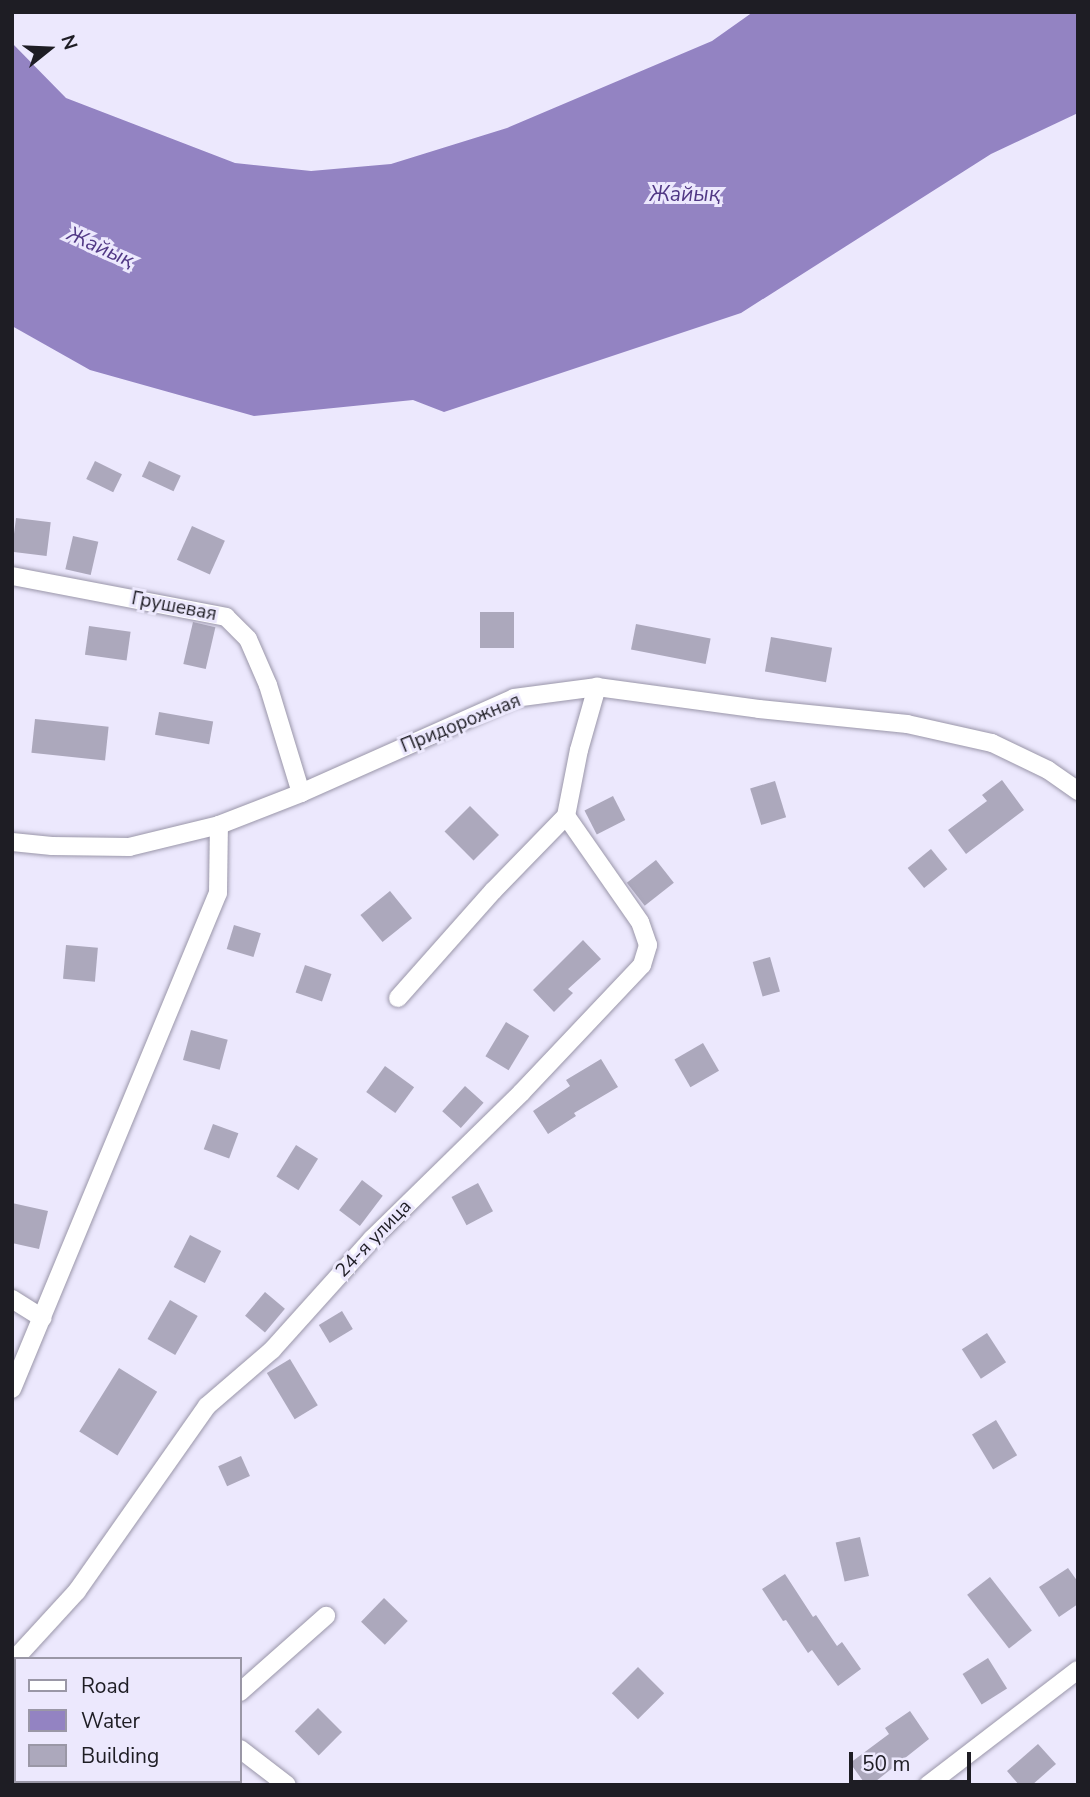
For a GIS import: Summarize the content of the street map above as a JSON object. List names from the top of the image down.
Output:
{
  "streets": {
    "street": ["Грушевая", "Придорожная", "24-я улица"]
  },
  "crossings": [
    ["Грушевая", "Придорожная"]
  ],
  "water": ["Жайық"],
  "legend": ["Road", "Water", "Building"],
  "scale_bar": "50 m",
  "north": "right"
}
